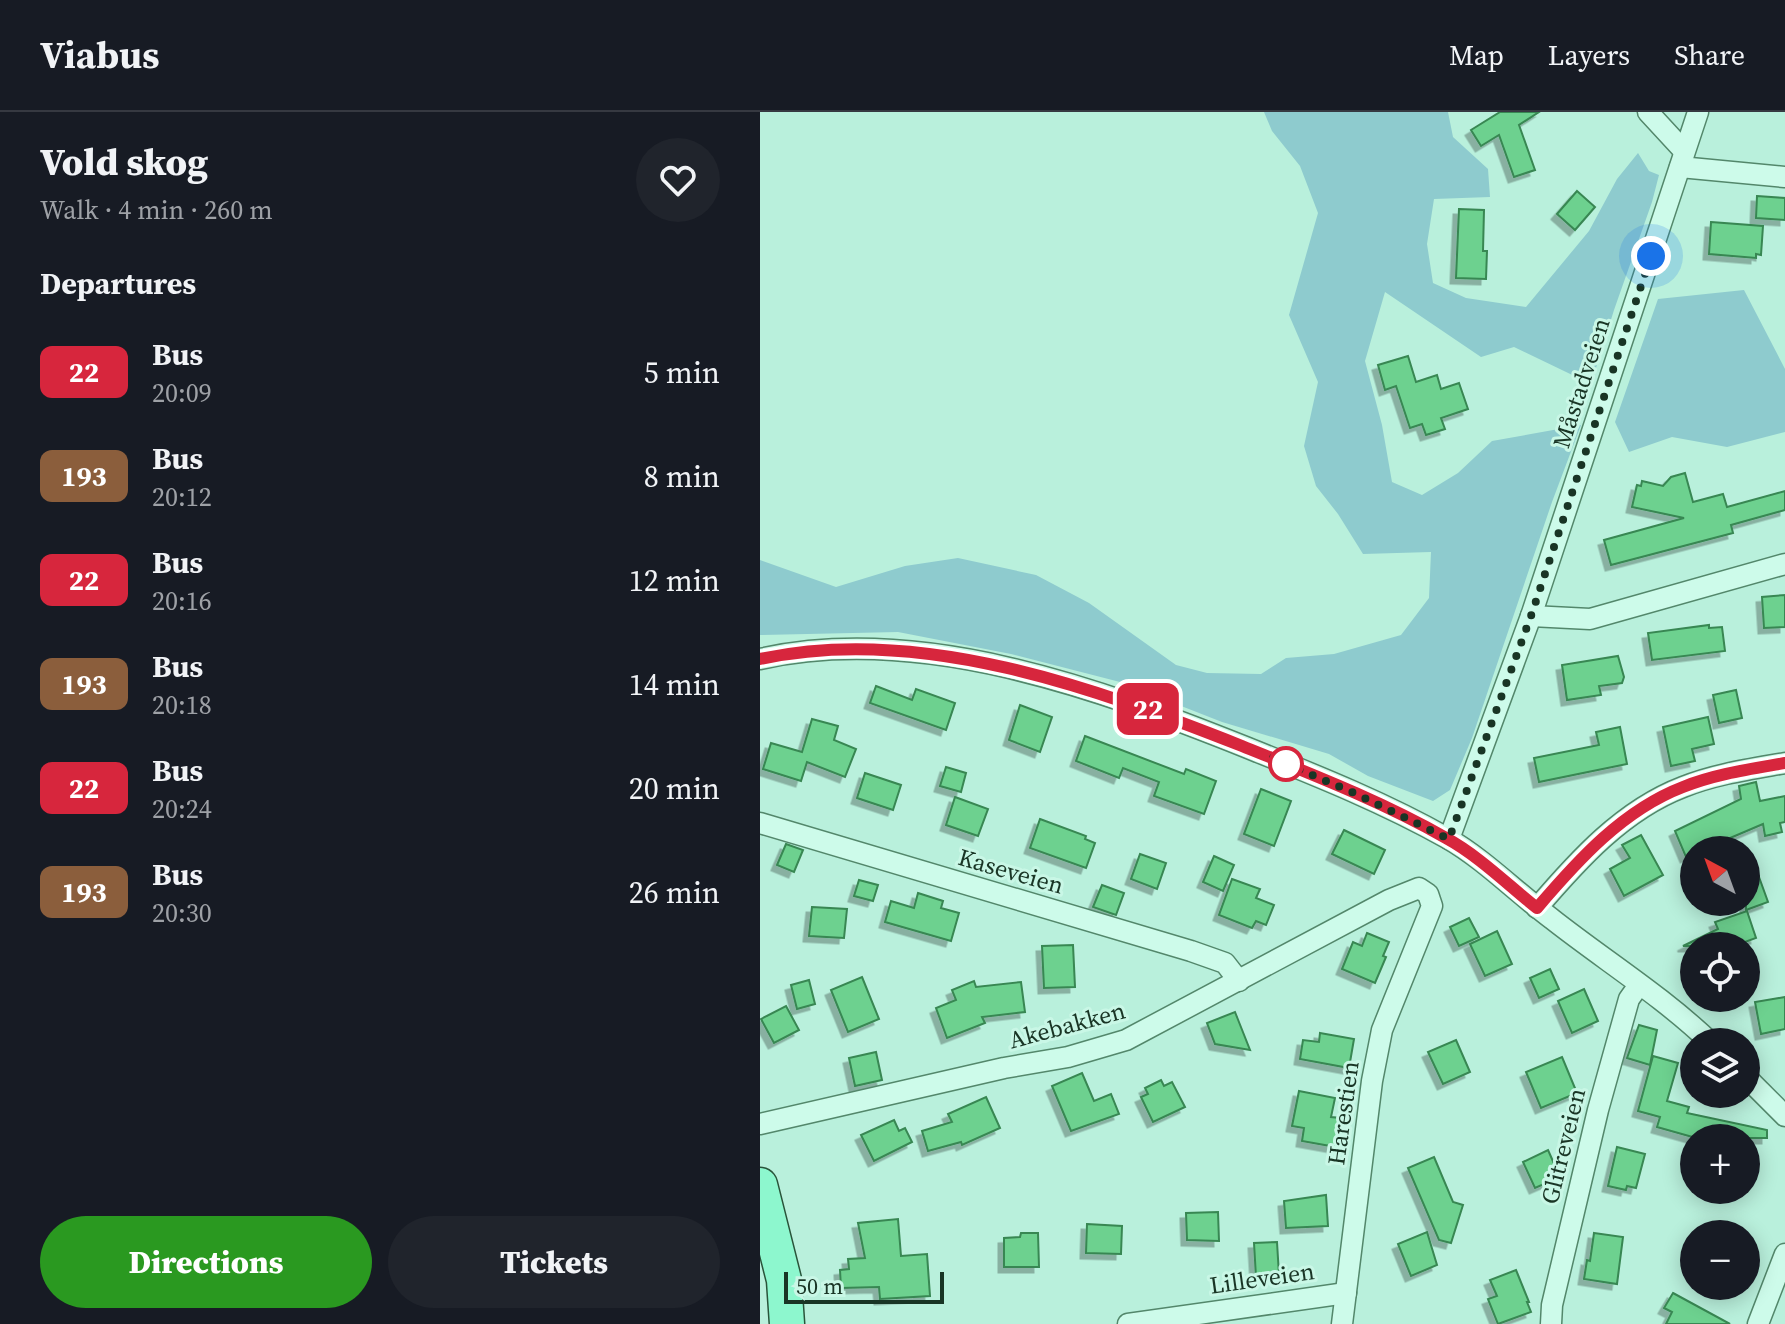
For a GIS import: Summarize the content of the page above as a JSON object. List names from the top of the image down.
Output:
{
  "streets": {
    "street": [
      "Måstadveien",
      "Kaseveien",
      "Akebakken",
      "Harestien",
      "Glitreveien",
      "Lilleveien"
    ]
  },
  "crossings": [
    ["Kaseveien", "Akebakken"],
    ["Akebakken", "Harestien"],
    ["Harestien", "Lilleveien"]
  ],
  "lines": ["bus line 22"],
  "scale_bar": "50 m",
  "north": "top left",
  "page": {
    "header": "Viabus",
    "nav": ["Map", "Layers", "Share"],
    "heading": [
      ["Vold skog", "Walk · 4 min · 260 m"],
      "Departures"
    ],
    "on_map": "22",
    "list": [
      {
        "mark": "22",
        "name": "Bus",
        "note": "20:09",
        "value": "5 min"
      },
      {
        "mark": "193",
        "name": "Bus",
        "note": "20:12",
        "value": "8 min"
      },
      {
        "mark": "22",
        "name": "Bus",
        "note": "20:16",
        "value": "12 min"
      },
      {
        "mark": "193",
        "name": "Bus",
        "note": "20:18",
        "value": "14 min"
      },
      {
        "mark": "22",
        "name": "Bus",
        "note": "20:24",
        "value": "20 min"
      },
      {
        "mark": "193",
        "name": "Bus",
        "note": "20:30",
        "value": "26 min"
      }
    ],
    "map_buttons": ["+", "−"],
    "buttons": ["Directions", "Tickets"],
    "scale": "50 m"
  }
}
